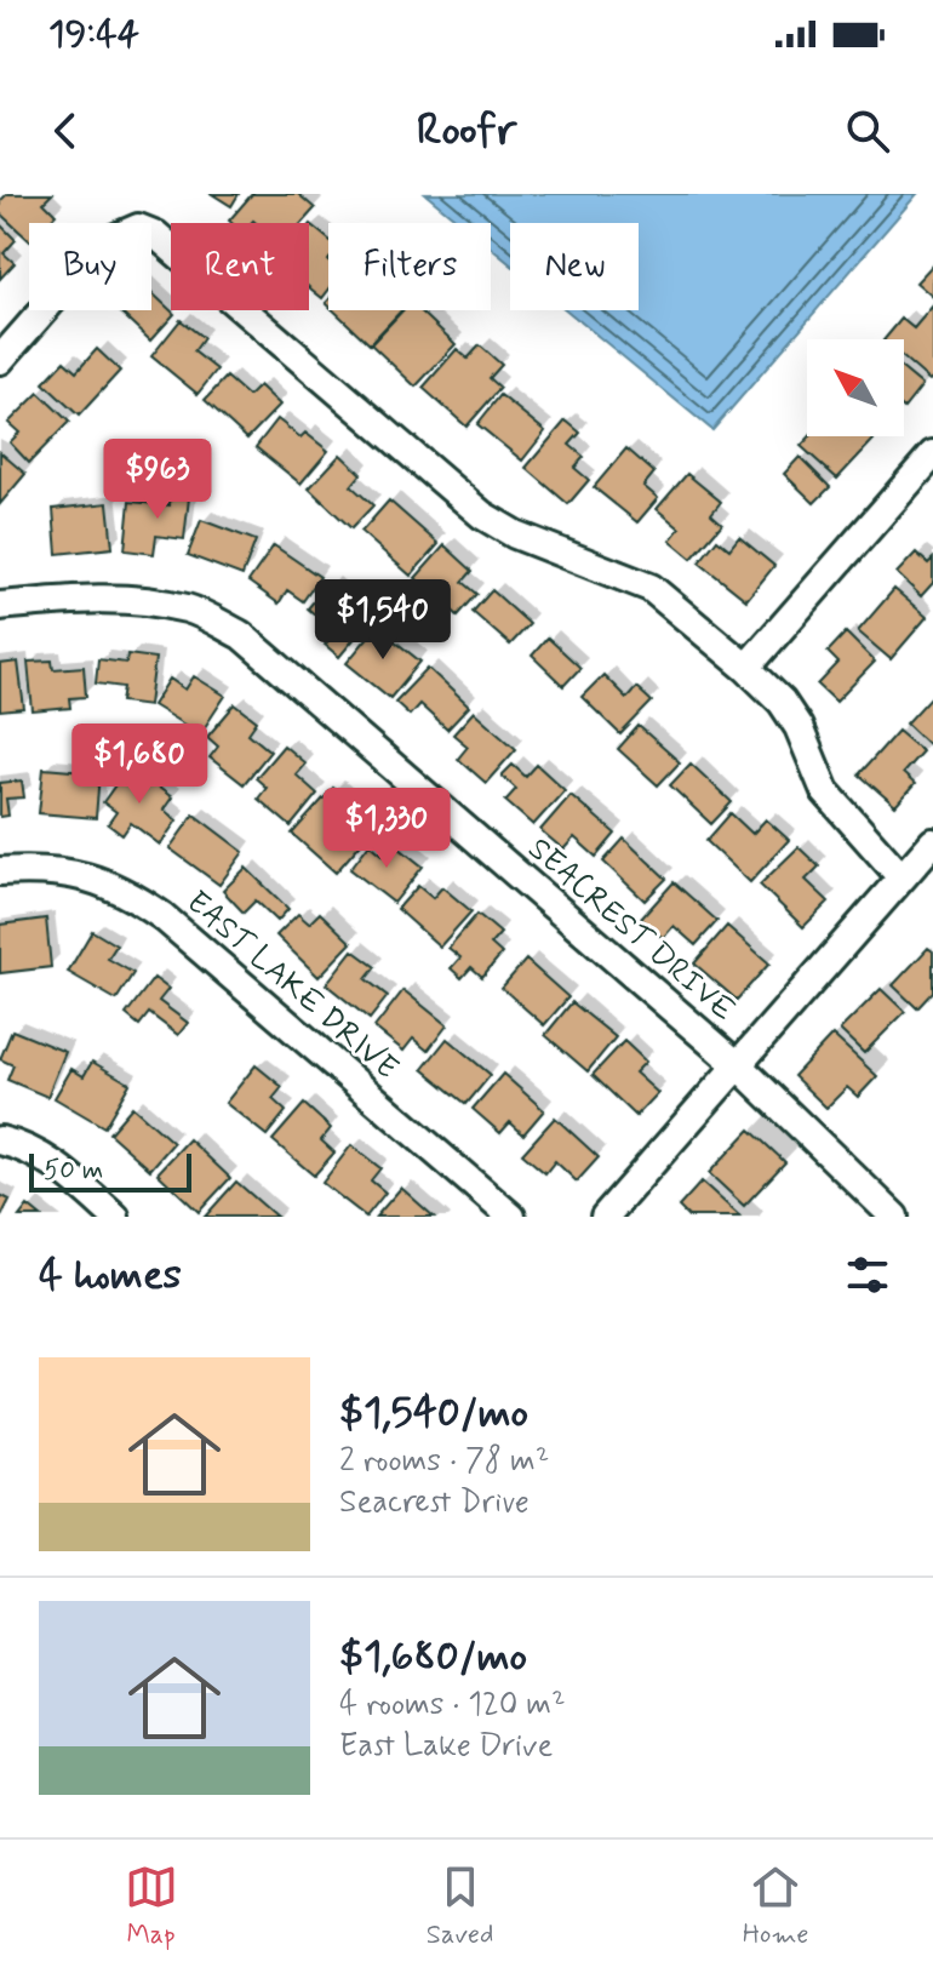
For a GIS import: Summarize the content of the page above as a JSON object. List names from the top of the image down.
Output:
{
  "streets": {
    "street": ["SEACREST DRIVE", "EAST LAKE DRIVE"]
  },
  "scale_bar": "50 m",
  "north": "top left",
  "page": {
    "status": "19:44",
    "header": "Roofr",
    "chip": [
      "Buy",
      "Rent",
      "Filters",
      "New"
    ],
    "price": [
      "$963",
      "$1,540",
      "$1,680",
      "$1,330"
    ],
    "scale": "50 m",
    "heading": "4 homes",
    "list": [
      {
        "name": "$1,540/mo",
        "note": "2 rooms · 78 m² · Seacrest Drive"
      },
      {
        "name": "$1,680/mo",
        "note": "4 rooms · 120 m² · East Lake Drive"
      }
    ],
    "tabs": ["Map", "Saved", "Home"]
  }
}
